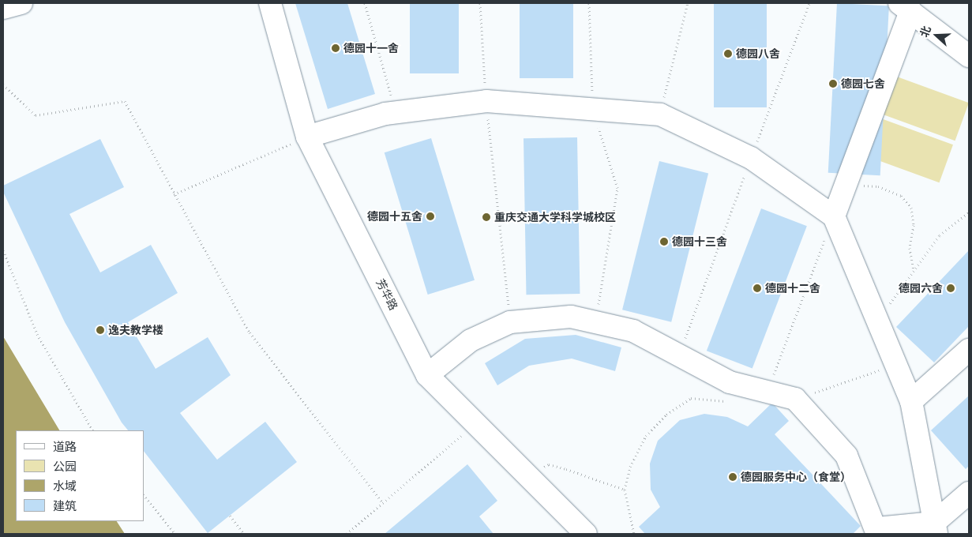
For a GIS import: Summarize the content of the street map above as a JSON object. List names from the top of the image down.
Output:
{
  "streets": {
    "street": ["芳华路"]
  },
  "places": [
    "德园十一舍",
    "德园八舍",
    "德园七舍",
    "德园十五舍",
    "重庆交通大学科学城校区",
    "德园十三舍",
    "德园十二舍",
    "德园六舍",
    "逸夫教学楼",
    "德园服务中心（食堂）"
  ],
  "legend": [
    "道路",
    "公园",
    "水域",
    "建筑"
  ],
  "north": "left"
}
